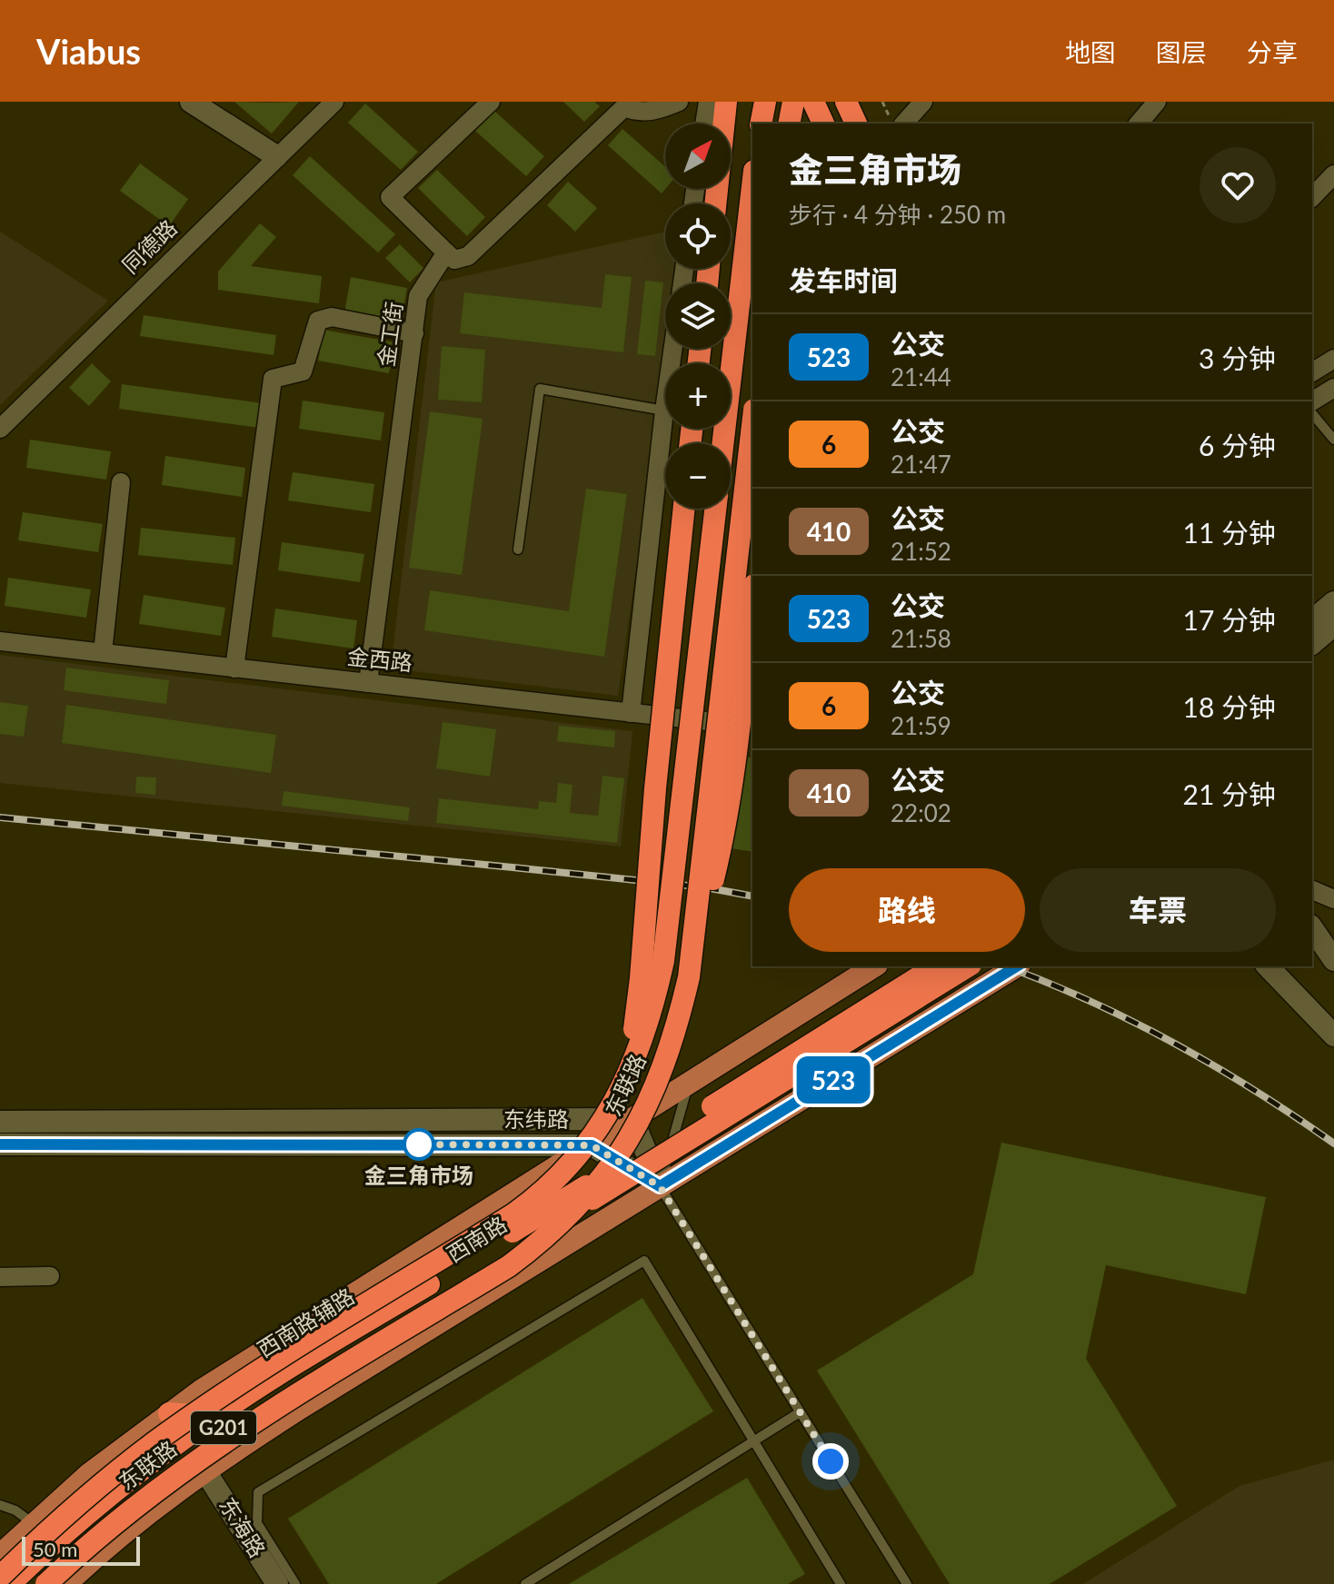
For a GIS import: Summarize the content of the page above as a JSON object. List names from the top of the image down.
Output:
{
  "streets": {
    "highway": ["东联路", "西南路", "G201"],
    "main road": ["东纬路", "西南路辅路", "东海路"],
    "street": ["同德路", "金工街", "金西路"]
  },
  "crossings": [
    ["金工街", "金西路"],
    ["东纬路", "西南路辅路"]
  ],
  "places": ["金三角市场"],
  "lines": ["bus line 523"],
  "scale_bar": "50 m",
  "north": "top right",
  "page": {
    "header": "Viabus",
    "nav": ["地图", "图层", "分享"],
    "on_map": "523",
    "map_buttons": ["+", "−"],
    "heading": [
      ["金三角市场", "步行 · 4 分钟 · 250 m"],
      "发车时间"
    ],
    "list": [
      {
        "mark": "523",
        "name": "公交",
        "note": "21:44",
        "value": "3 分钟"
      },
      {
        "mark": "6",
        "name": "公交",
        "note": "21:47",
        "value": "6 分钟"
      },
      {
        "mark": "410",
        "name": "公交",
        "note": "21:52",
        "value": "11 分钟"
      },
      {
        "mark": "523",
        "name": "公交",
        "note": "21:58",
        "value": "17 分钟"
      },
      {
        "mark": "6",
        "name": "公交",
        "note": "21:59",
        "value": "18 分钟"
      },
      {
        "mark": "410",
        "name": "公交",
        "note": "22:02",
        "value": "21 分钟"
      }
    ],
    "buttons": ["路线", "车票"],
    "scale": "50 m"
  }
}
